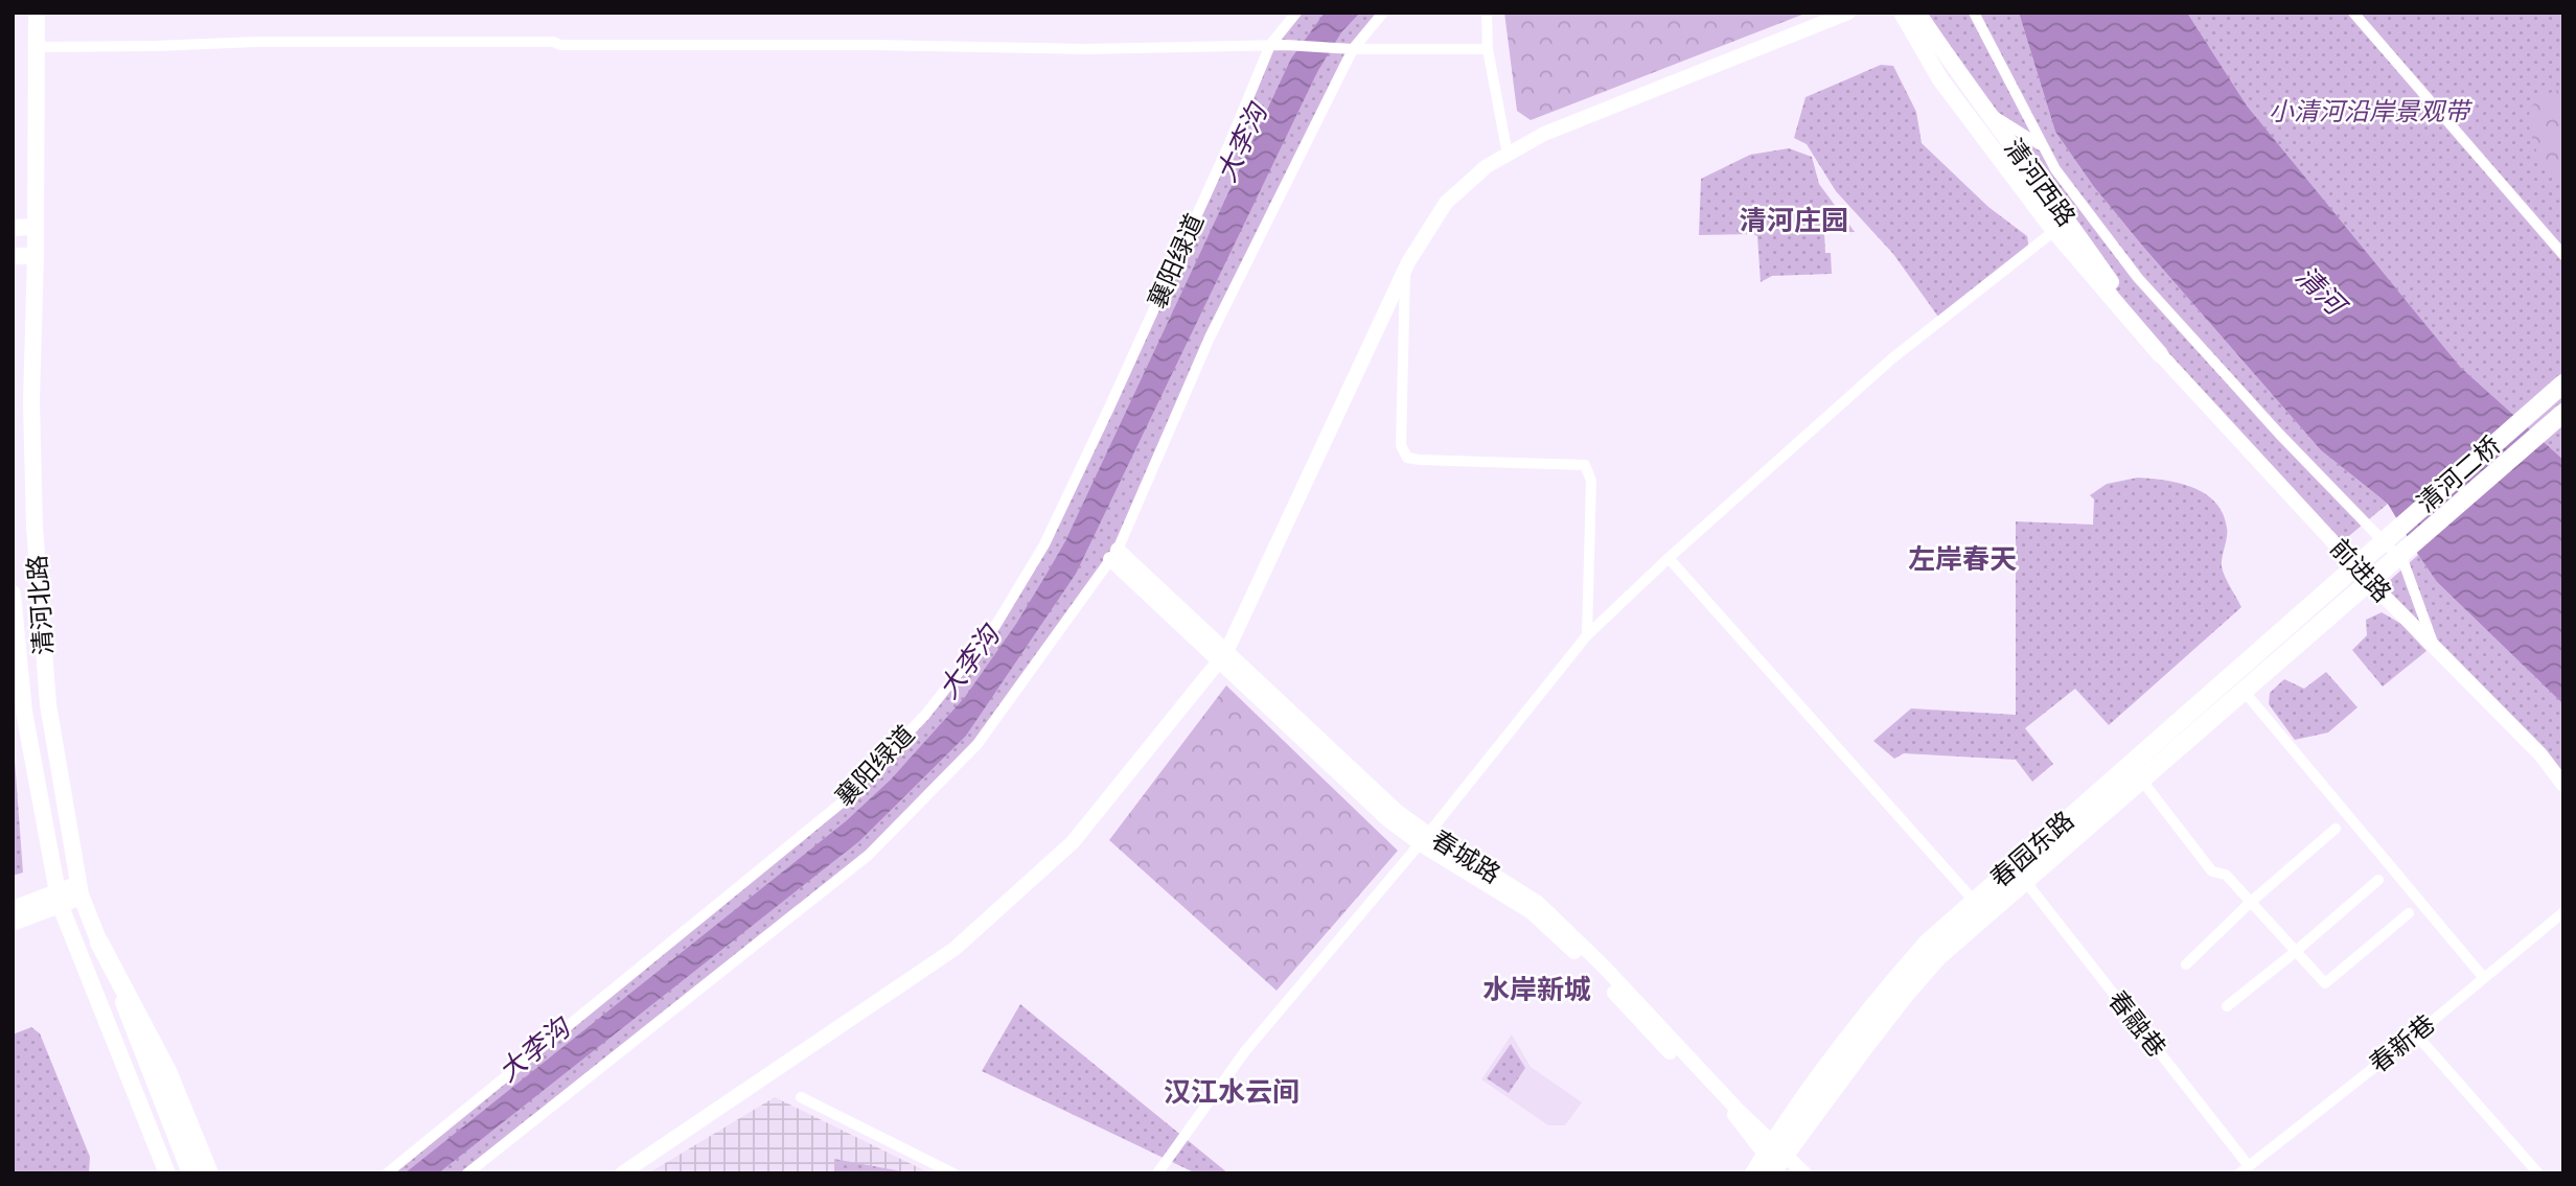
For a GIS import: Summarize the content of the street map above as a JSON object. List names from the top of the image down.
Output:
{
  "streets": {
    "main road": [
      "清河西路",
      "清河二桥",
      "清河北路",
      "春园东路"
    ],
    "street": [
      "襄阳绿道",
      "前进路",
      "春城路",
      "春融巷",
      "春新巷"
    ]
  },
  "crossings": [
    ["清河西路", "前进路"],
    ["清河二桥", "前进路"],
    ["清河二桥", "春园东路"],
    ["前进路", "春园东路"],
    ["春园东路", "春城路"],
    ["春园东路", "春融巷"],
    ["春融巷", "春新巷"]
  ],
  "districts": [
    "清河庄园",
    "左岸春天",
    "水岸新城",
    "汉江水云间"
  ],
  "water": ["大李沟", "清河"],
  "parks": ["小清河沿岸景观带"]
}
